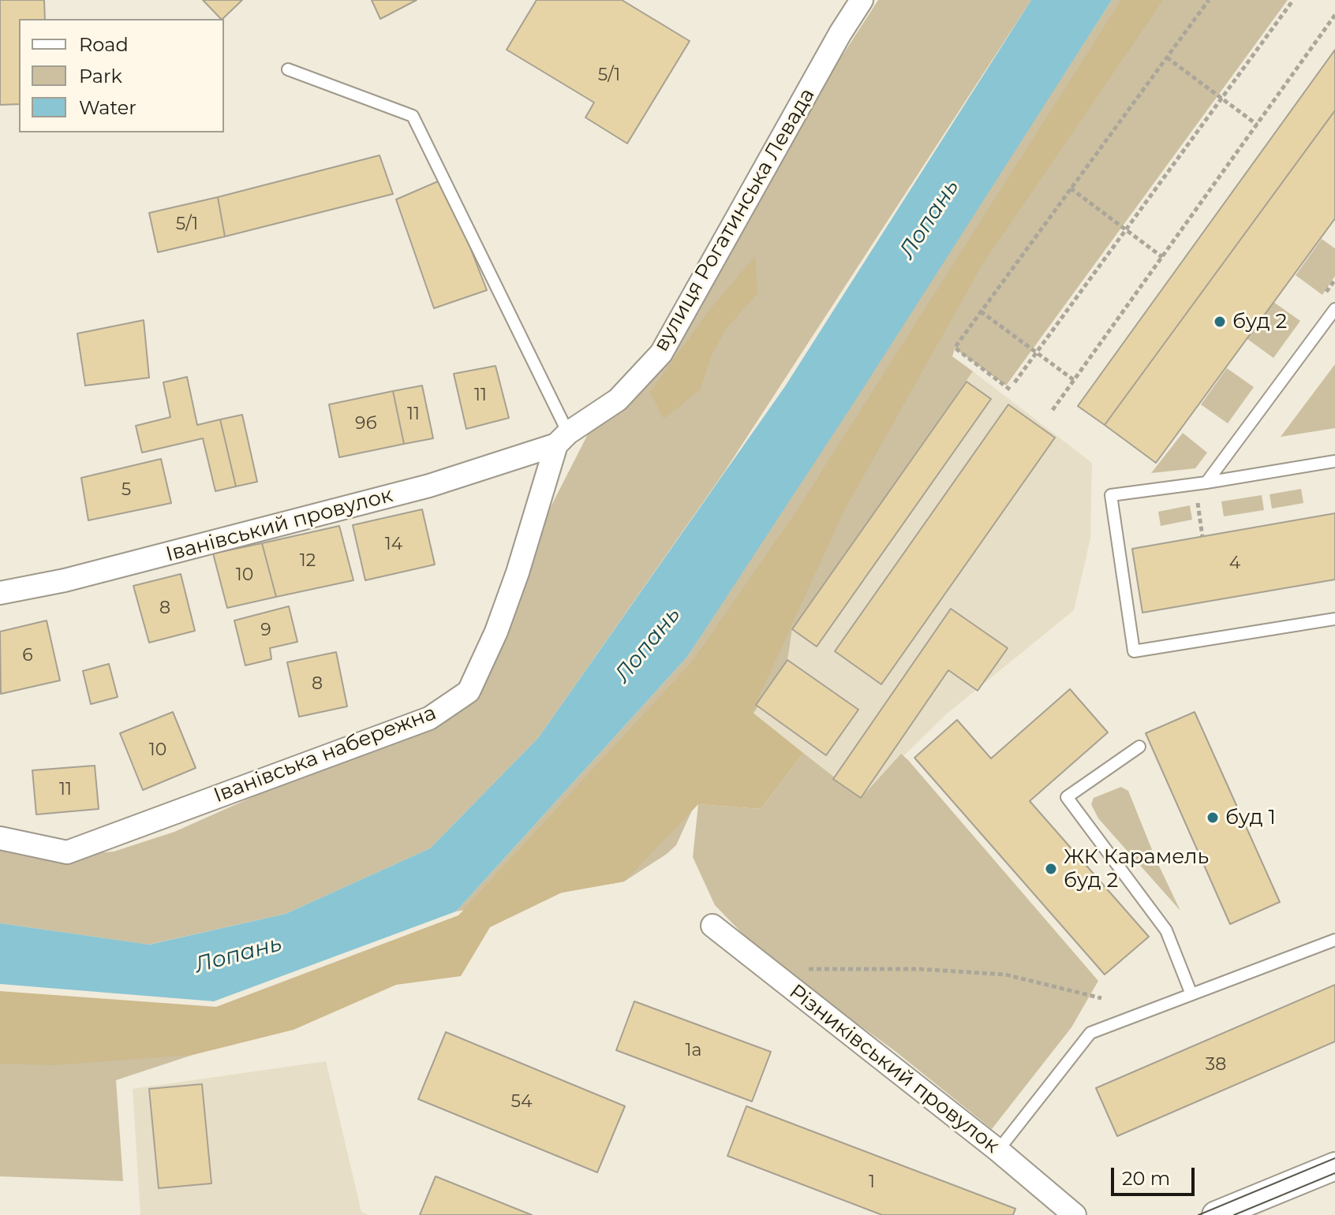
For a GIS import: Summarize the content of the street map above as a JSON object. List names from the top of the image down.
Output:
{
  "streets": {
    "street": [
      "вулиця Рогатинська Левада",
      "Іванівський провулок",
      "Іванівська набережна",
      "Різниківський провулок"
    ]
  },
  "crossings": [
    ["вулиця Рогатинська Левада", "Іванівський провулок"],
    ["вулиця Рогатинська Левада", "Іванівська набережна"],
    ["Іванівський провулок", "Іванівська набережна"]
  ],
  "water": ["Лопань"],
  "places": ["буд 2", "буд 1", "ЖК Карамель буд 2"],
  "house_numbers": [
    "5/1",
    "5/1",
    "11",
    "11",
    "9б",
    "5",
    "14",
    "12",
    "4",
    "10",
    "8",
    "9",
    "6",
    "8",
    "10",
    "11",
    "1а",
    "38",
    "54",
    "1"
  ],
  "legend": ["Road", "Park", "Water"],
  "scale_bar": "20 m"
}
